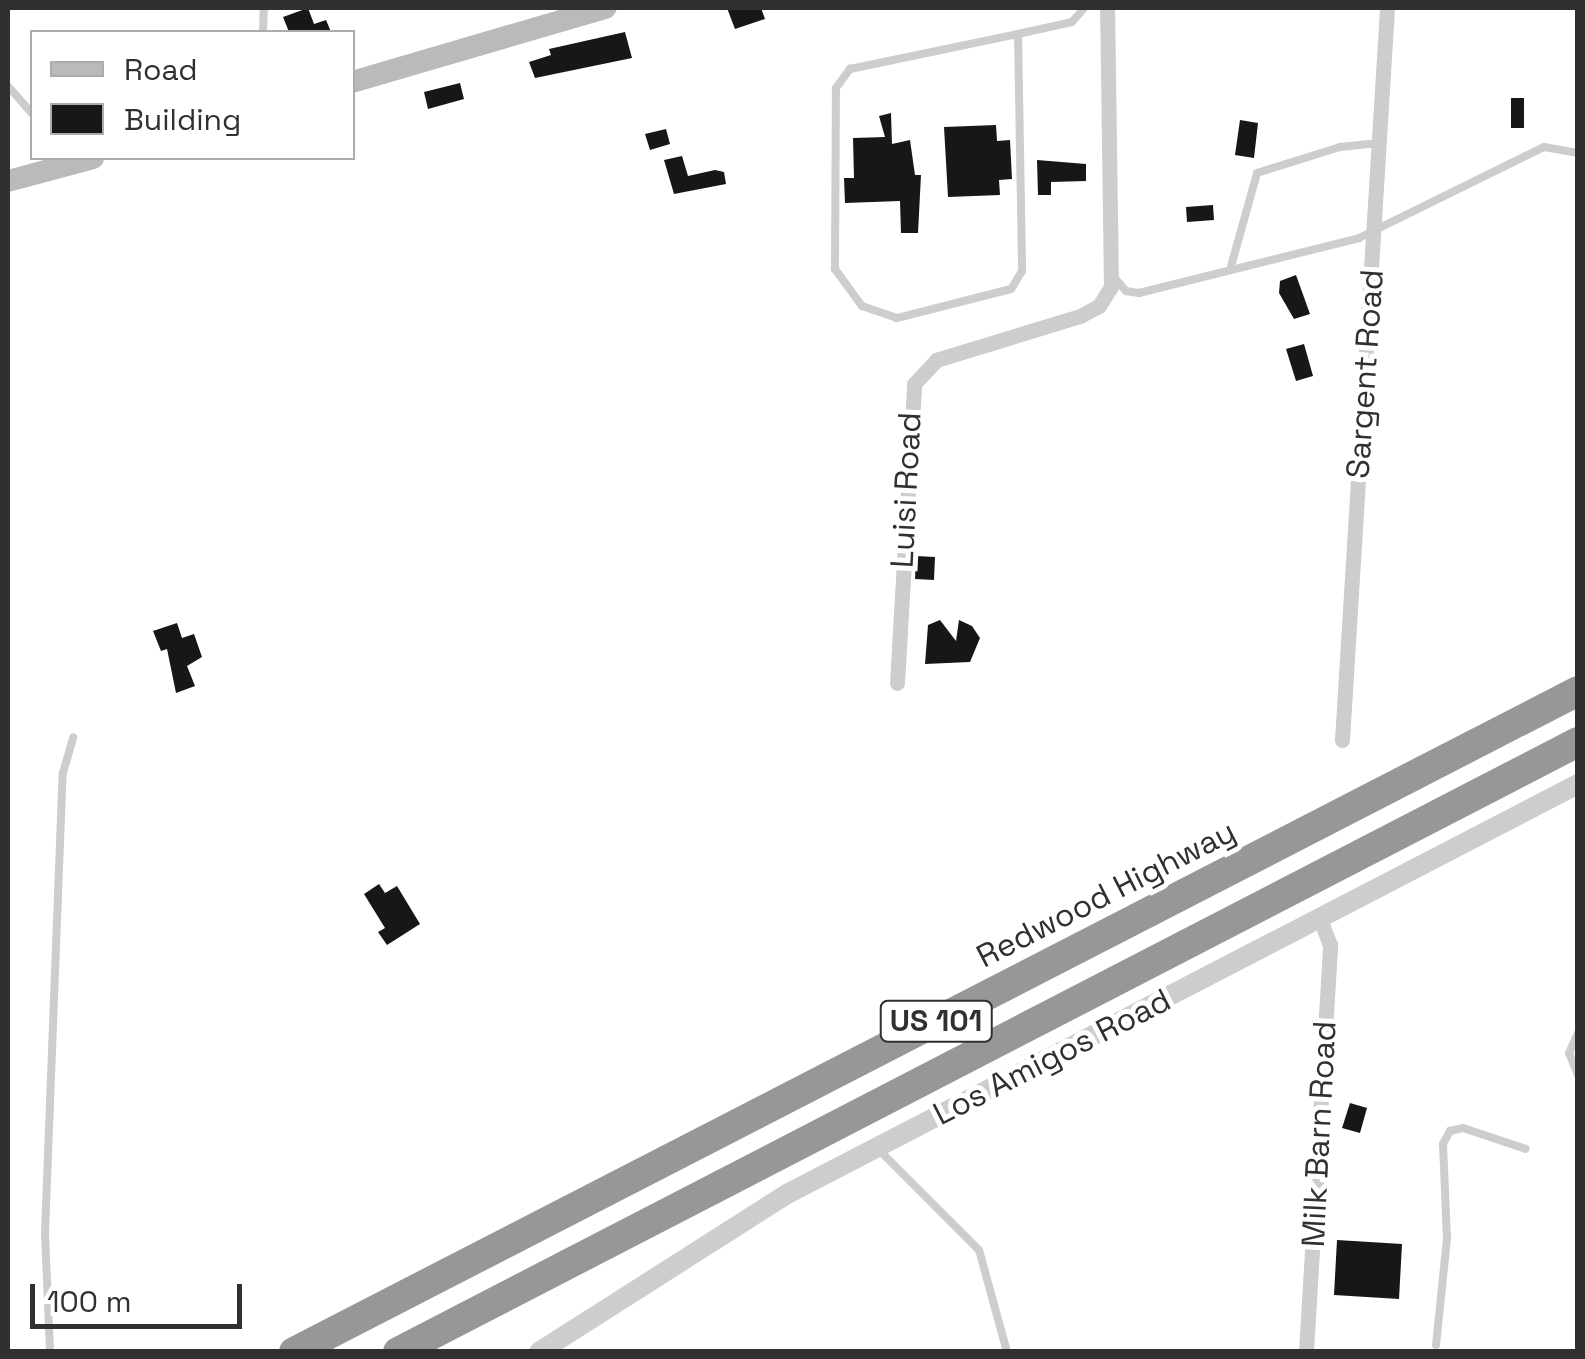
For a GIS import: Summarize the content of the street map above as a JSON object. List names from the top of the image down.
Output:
{
  "streets": {
    "highway": ["Redwood Highway", "US 101"],
    "street": [
      "Sargent Road",
      "Luisi Road",
      "Los Amigos Road",
      "Milk Barn Road"
    ]
  },
  "crossings": [
    ["Los Amigos Road", "Milk Barn Road"]
  ],
  "legend": ["Road", "Building"],
  "scale_bar": "100 m"
}
